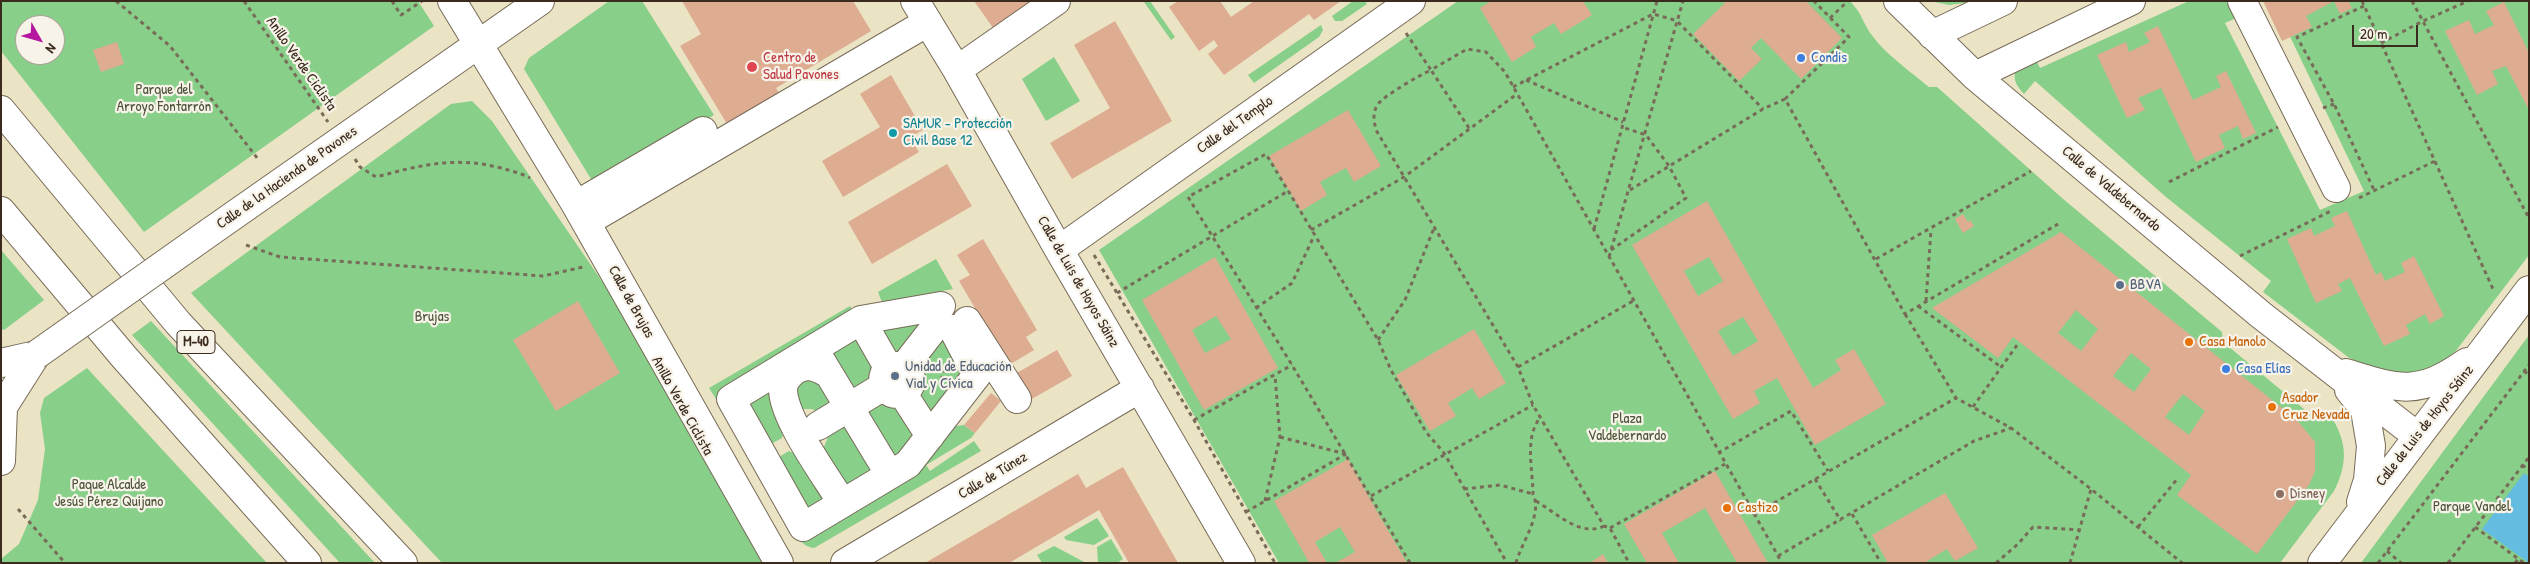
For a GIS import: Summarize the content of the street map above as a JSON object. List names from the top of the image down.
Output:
{
  "streets": {
    "main road": [
      "Calle del Templo",
      "Calle de la Hacienda de Pavones",
      "Calle de Valdebernardo",
      "Calle de Luis de Hoyos Sáinz",
      "Calle de Brujas",
      "M-40",
      "Calle de Túnez"
    ],
    "path": ["Anillo Verde Ciclista"]
  },
  "crossings": [
    ["Anillo Verde Ciclista", "Calle de la Hacienda de Pavones"],
    ["Calle del Templo", "Calle de Luis de Hoyos Sáinz"],
    ["Calle de la Hacienda de Pavones", "Calle de Brujas"],
    ["Calle de Valdebernardo", "Calle de Luis de Hoyos Sáinz"],
    ["Calle de Luis de Hoyos Sáinz", "Calle de Túnez"]
  ],
  "parks": [
    "Parque del Arroyo Fontarrón",
    "Brujas",
    "Plaza Valdebernardo",
    "Paque Alcalde Jesús Pérez Quijano",
    "Parque Vandel"
  ],
  "places": [
    "Condis",
    "Centro de Salud Pavones",
    "SAMUR - Protección Civil Base 12",
    "BBVA",
    "Casa Manolo",
    "Casa Elías",
    "Unidad de Educación Vial y Cívica",
    "Asador Cruz Nevada",
    "Disney",
    "Castizo"
  ],
  "scale_bar": "20 m",
  "north": "bottom right"
}
